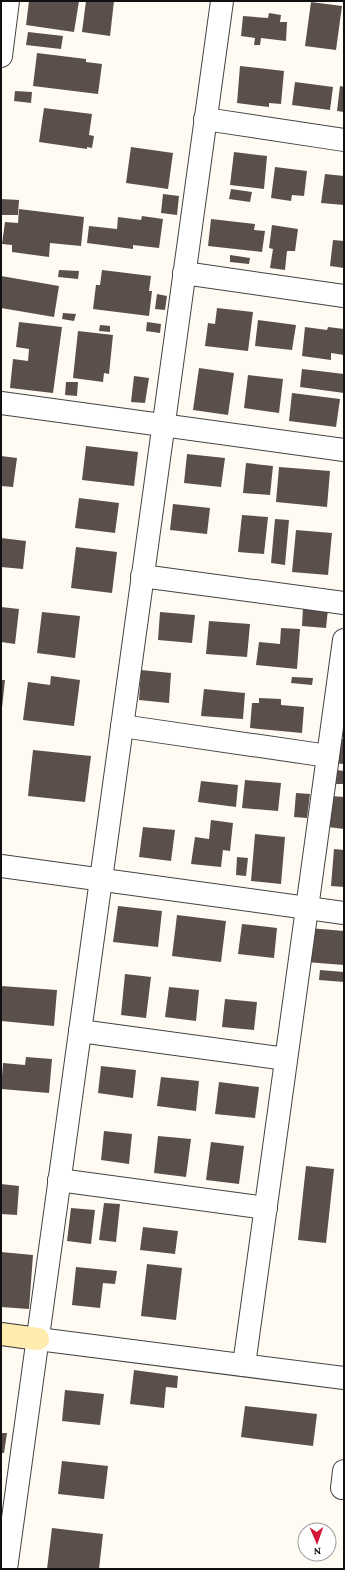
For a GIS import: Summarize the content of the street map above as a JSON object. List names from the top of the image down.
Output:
{
  "north": "bottom"
}
